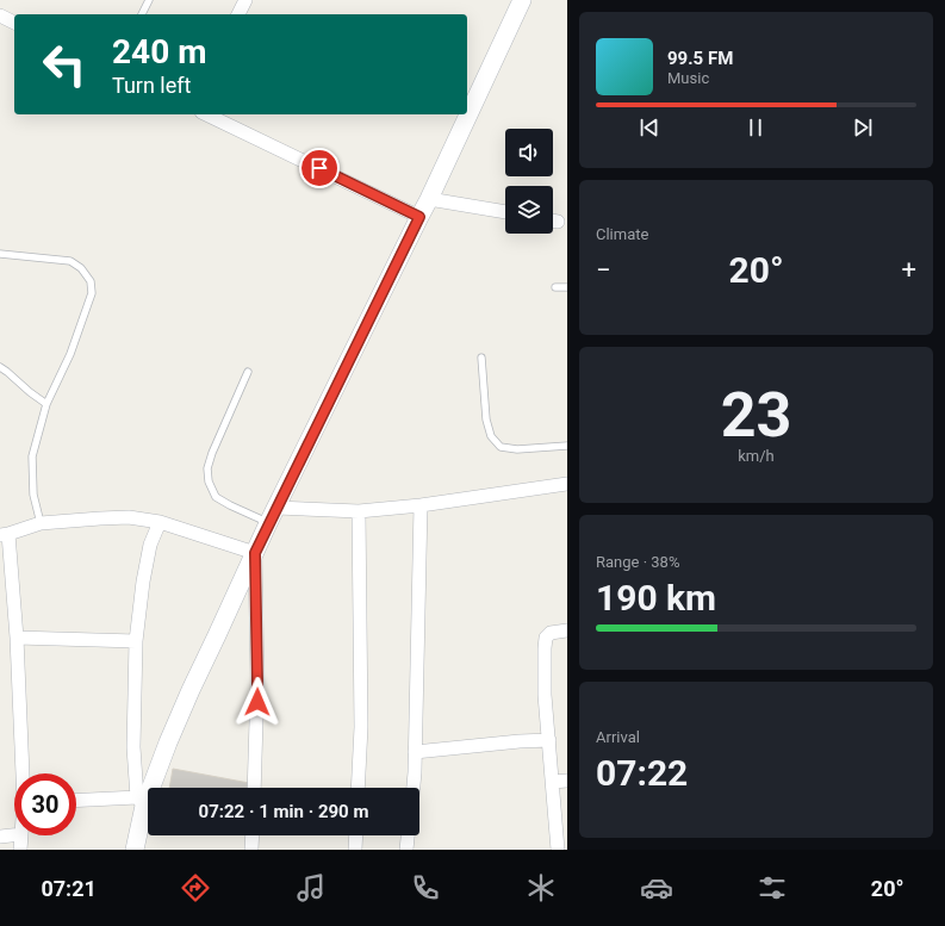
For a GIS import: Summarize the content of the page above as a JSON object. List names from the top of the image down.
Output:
{
  "page": {
    "turn": ["240 m", "Turn left"],
    "song": ["99.5 FM", "Music"],
    "tile": [
      "Climate",
      ["23", "km/h"],
      ["Range · 38%", "190 km"],
      ["Arrival", "07:22"]
    ],
    "heat": ["−", "20°", "+"],
    "limit": "30",
    "trip": "07:22 · 1 min · 290 m",
    "tabs": ["07:21", "20°"]
  }
}
